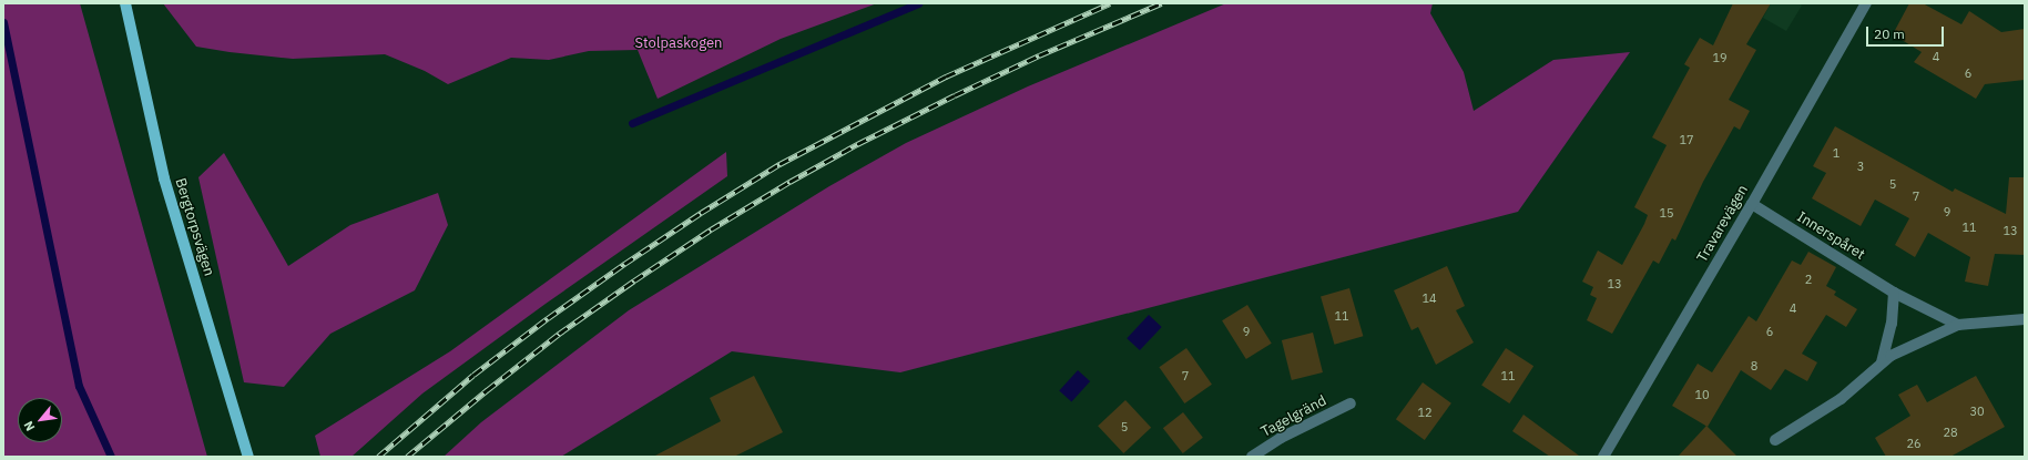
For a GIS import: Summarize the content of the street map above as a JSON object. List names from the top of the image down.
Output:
{
  "streets": {
    "main road": ["Bergtorpsvägen"],
    "street": ["Travarevägen", "Innerspåret", "Tagelgränd"]
  },
  "crossings": [
    ["Travarevägen", "Innerspåret"]
  ],
  "parks": ["Stolpaskogen"],
  "house_numbers": [
    "4",
    "19",
    "6",
    "17",
    "1",
    "3",
    "5",
    "7",
    "9",
    "15",
    "11",
    "13",
    "2",
    "13",
    "14",
    "4",
    "11",
    "9",
    "6",
    "8",
    "7",
    "11",
    "10",
    "30",
    "12",
    "5",
    "28",
    "26"
  ],
  "scale_bar": "20 m",
  "north": "bottom left"
}
